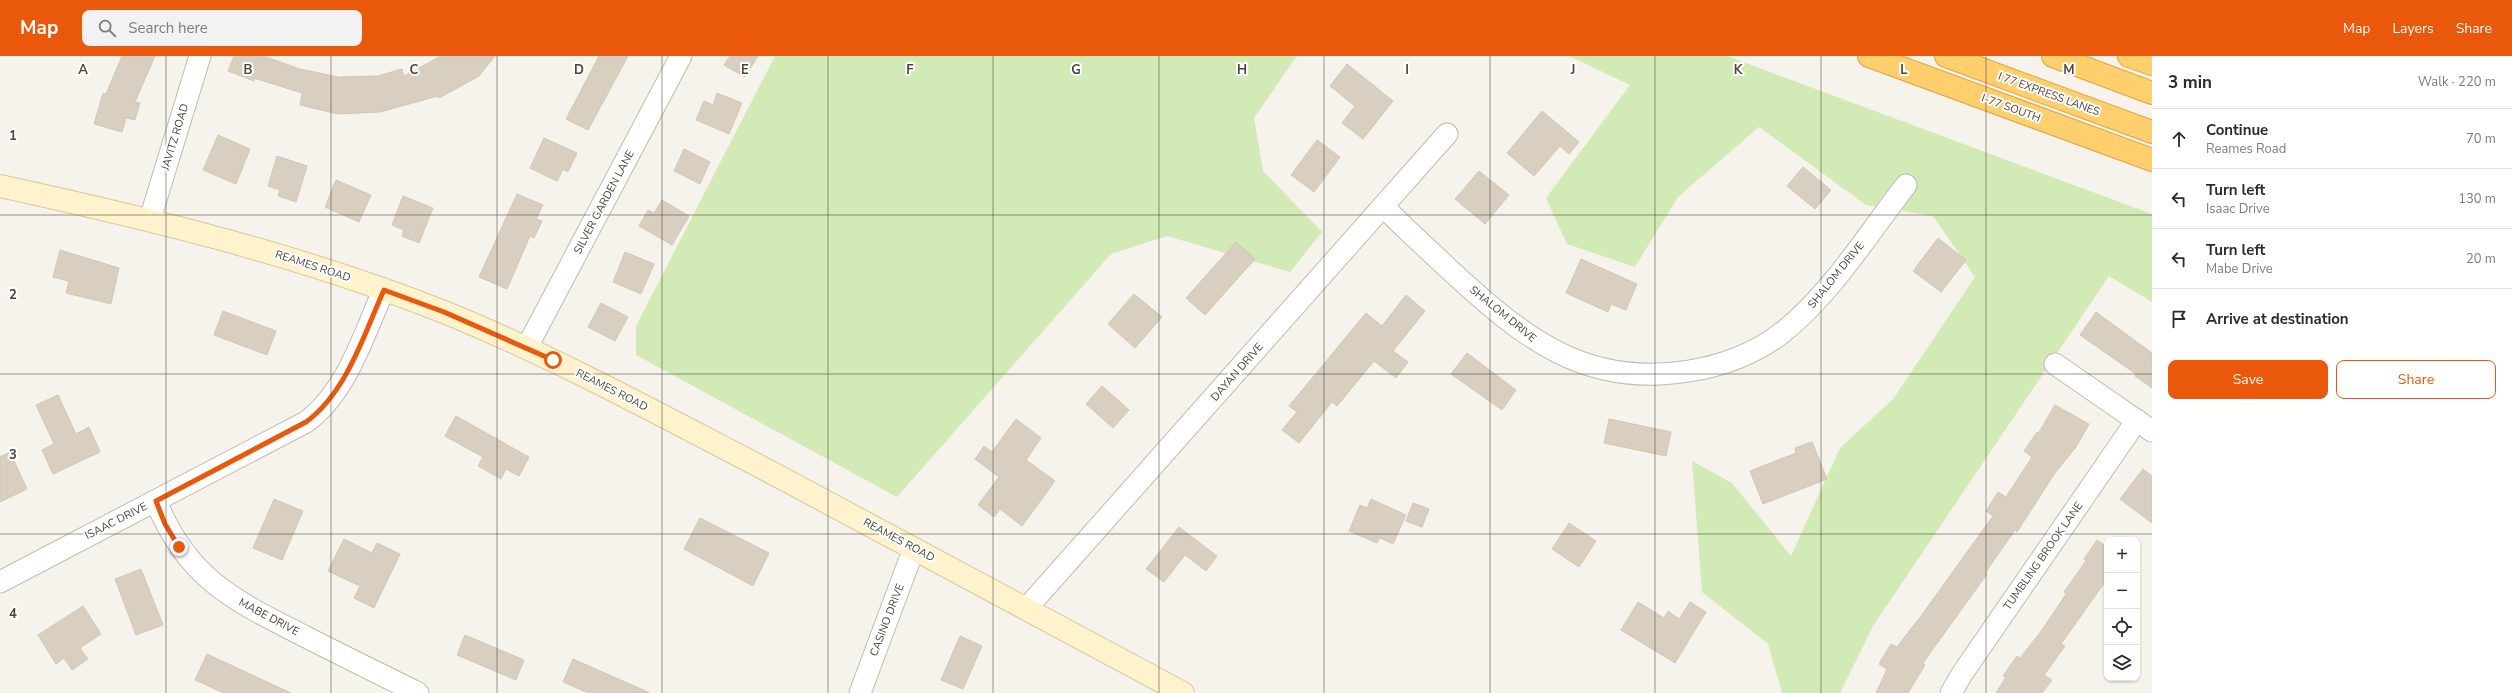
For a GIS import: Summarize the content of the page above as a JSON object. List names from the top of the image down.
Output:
{
  "streets": {
    "highway": ["I 77 EXPRESS LANES", "I-77 SOUTH"],
    "main road": ["REAMES ROAD"],
    "street": [
      "JAVITZ ROAD",
      "SILVER GARDEN LANE",
      "SHALOM DRIVE",
      "DAYAN DRIVE",
      "ISAAC DRIVE",
      "TUMBLING BROOK LANE",
      "MABE DRIVE",
      "CASINO DRIVE"
    ]
  },
  "crossings": [
    ["JAVITZ ROAD", "REAMES ROAD"],
    ["SILVER GARDEN LANE", "REAMES ROAD"],
    ["REAMES ROAD", "DAYAN DRIVE"],
    ["REAMES ROAD", "ISAAC DRIVE"],
    ["REAMES ROAD", "CASINO DRIVE"],
    ["SHALOM DRIVE", "DAYAN DRIVE"],
    ["ISAAC DRIVE", "MABE DRIVE"]
  ],
  "page": {
    "header": "Map",
    "search": "Search here",
    "nav": ["Map", "Layers", "Share"],
    "heading": ["3 min", "Walk · 220 m"],
    "list": [
      ["Continue", "Reames Road", "70 m"],
      ["Turn left", "Isaac Drive", "130 m"],
      ["Turn left", "Mabe Drive", "20 m"],
      "Arrive at destination"
    ],
    "buttons": ["Save", "Share"],
    "map_buttons": ["+", "−"]
  },
  "grid": {
    "columns": [
      "A",
      "B",
      "C",
      "D",
      "E",
      "F",
      "G",
      "H",
      "I",
      "J",
      "K",
      "L",
      "M"
    ],
    "rows": [
      "1",
      "2",
      "3",
      "4"
    ]
  }
}
